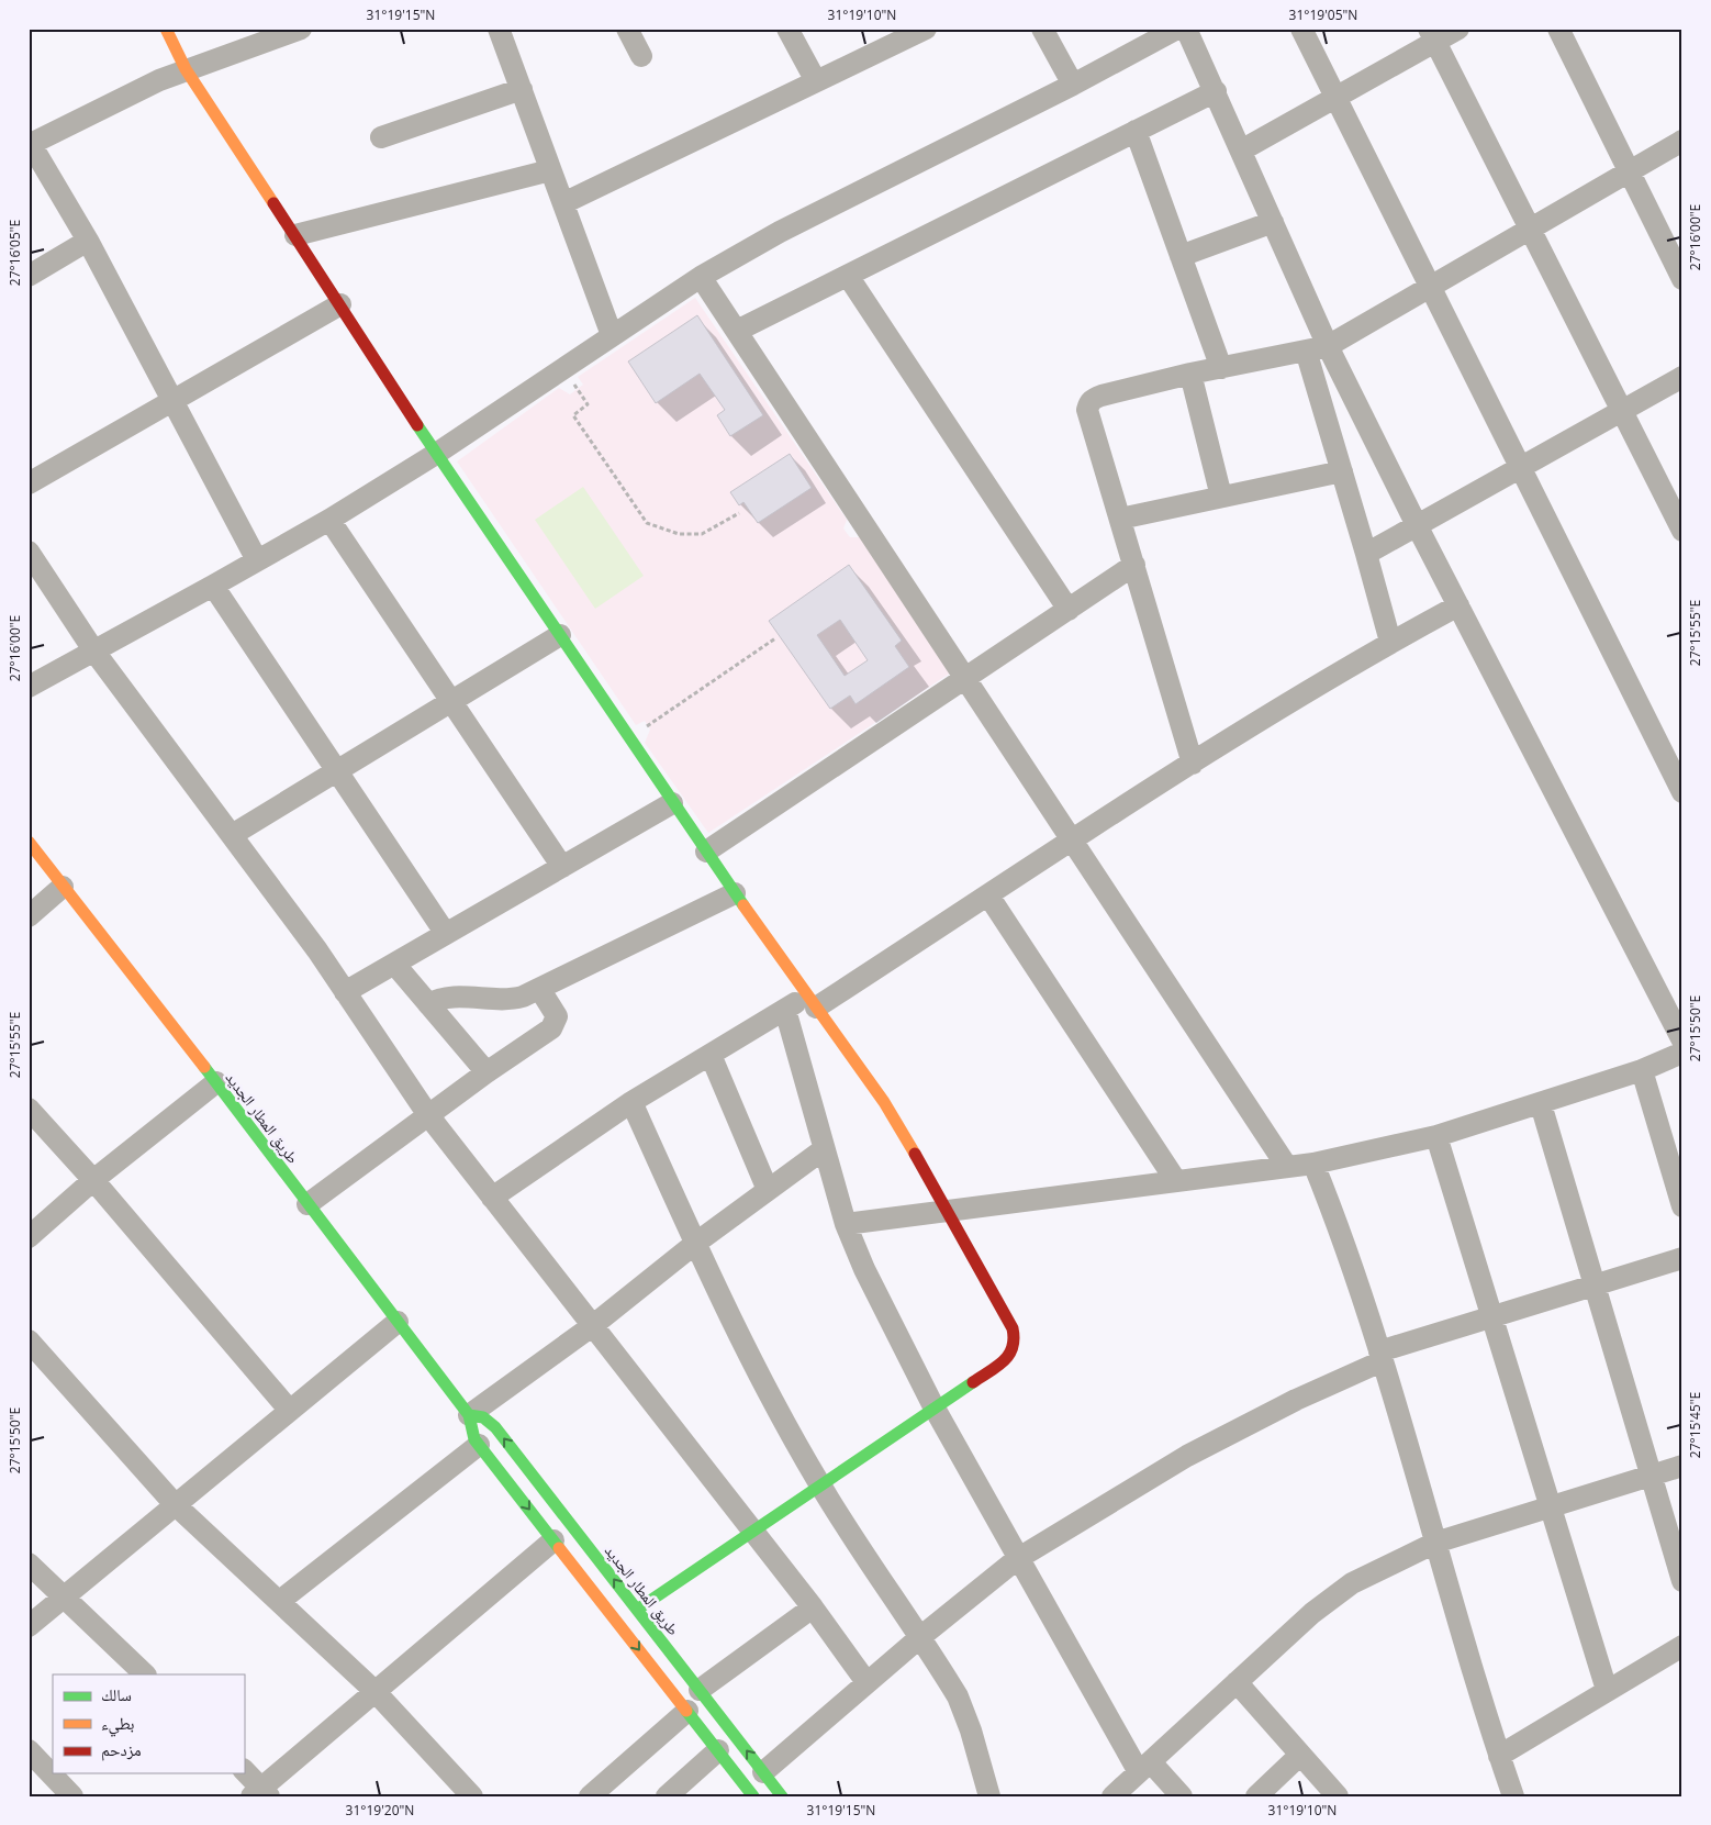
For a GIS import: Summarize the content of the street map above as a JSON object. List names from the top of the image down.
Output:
{
  "streets": {
    "street": ["طريق المطار الجديد"]
  },
  "legend": ["سالك", "بطيء", "مزدحم"],
  "coordinates": [
    "31°19'15\"N",
    "31°19'10\"N",
    "31°19'05\"N",
    "27°16'00\"E",
    "27°16'05\"E",
    "27°15'55\"E",
    "27°15'50\"E",
    "27°15'45\"E",
    "31°19'20\"N"
  ]
}
